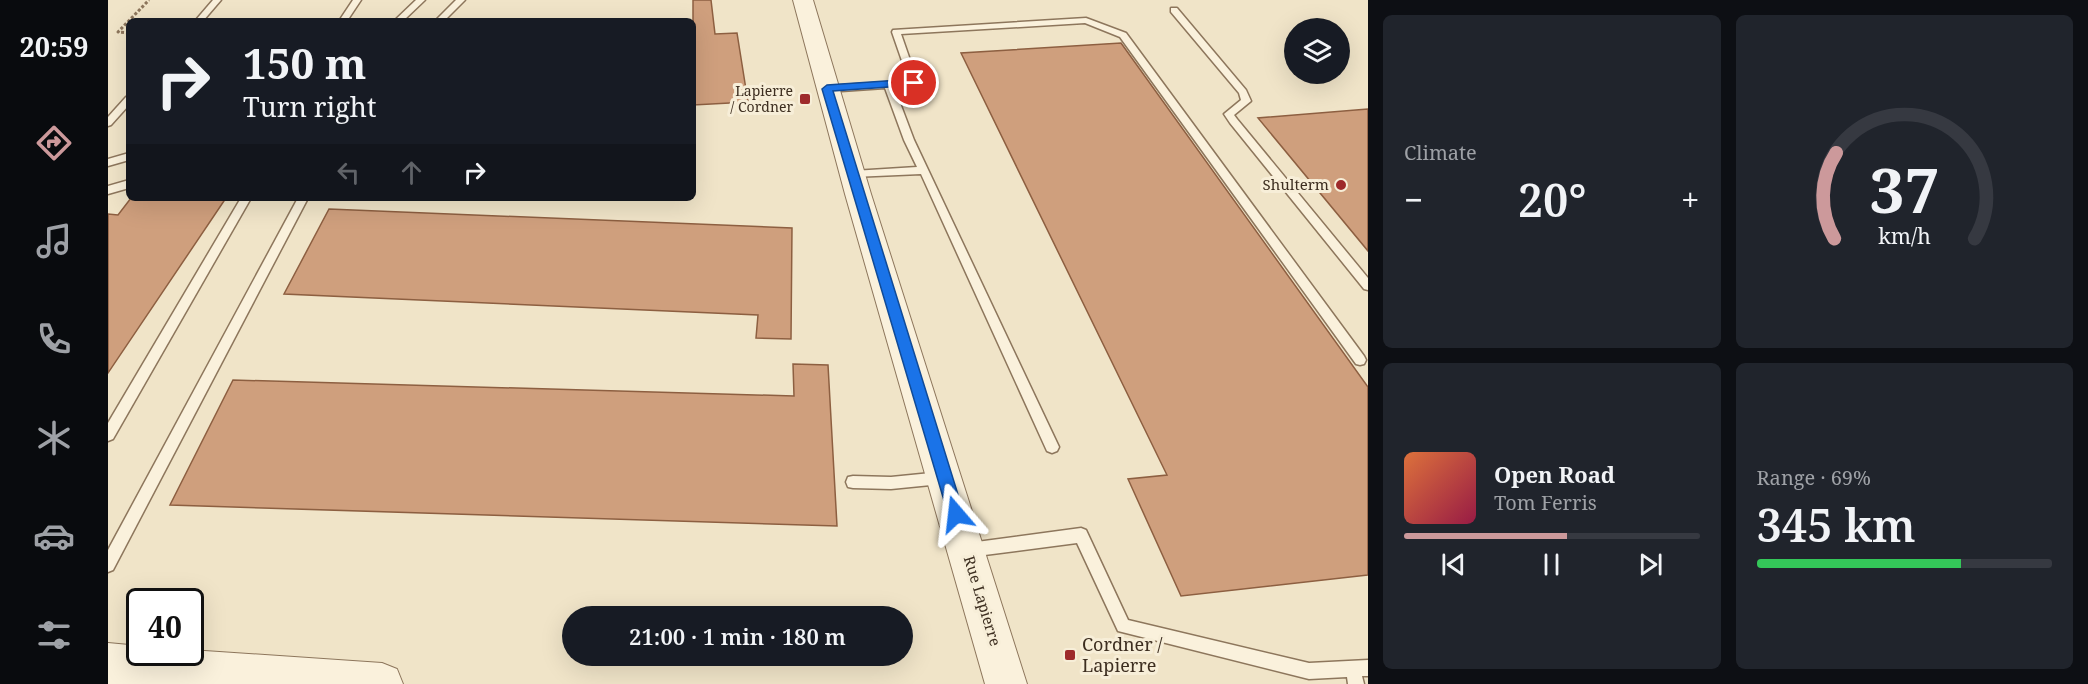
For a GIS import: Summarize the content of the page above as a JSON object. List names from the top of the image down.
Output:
{
  "streets": {
    "street": ["Rue Lapierre"]
  },
  "places": {
    "transit": ["Lapierre / Cordner", "Cordner / Lapierre"],
    "other": ["Shulterm"]
  },
  "page": {
    "tabs": "20:59",
    "tile": [
      "Climate",
      ["Range · 69%", "345 km"]
    ],
    "turn": ["150 m", "Turn right"],
    "heat": ["−", "20°", "+"],
    "song": ["Open Road", "Tom Ferris"],
    "limit": "40",
    "trip": "21:00 · 1 min · 180 m",
    "gauge": ["37", "km/h"]
  }
}
